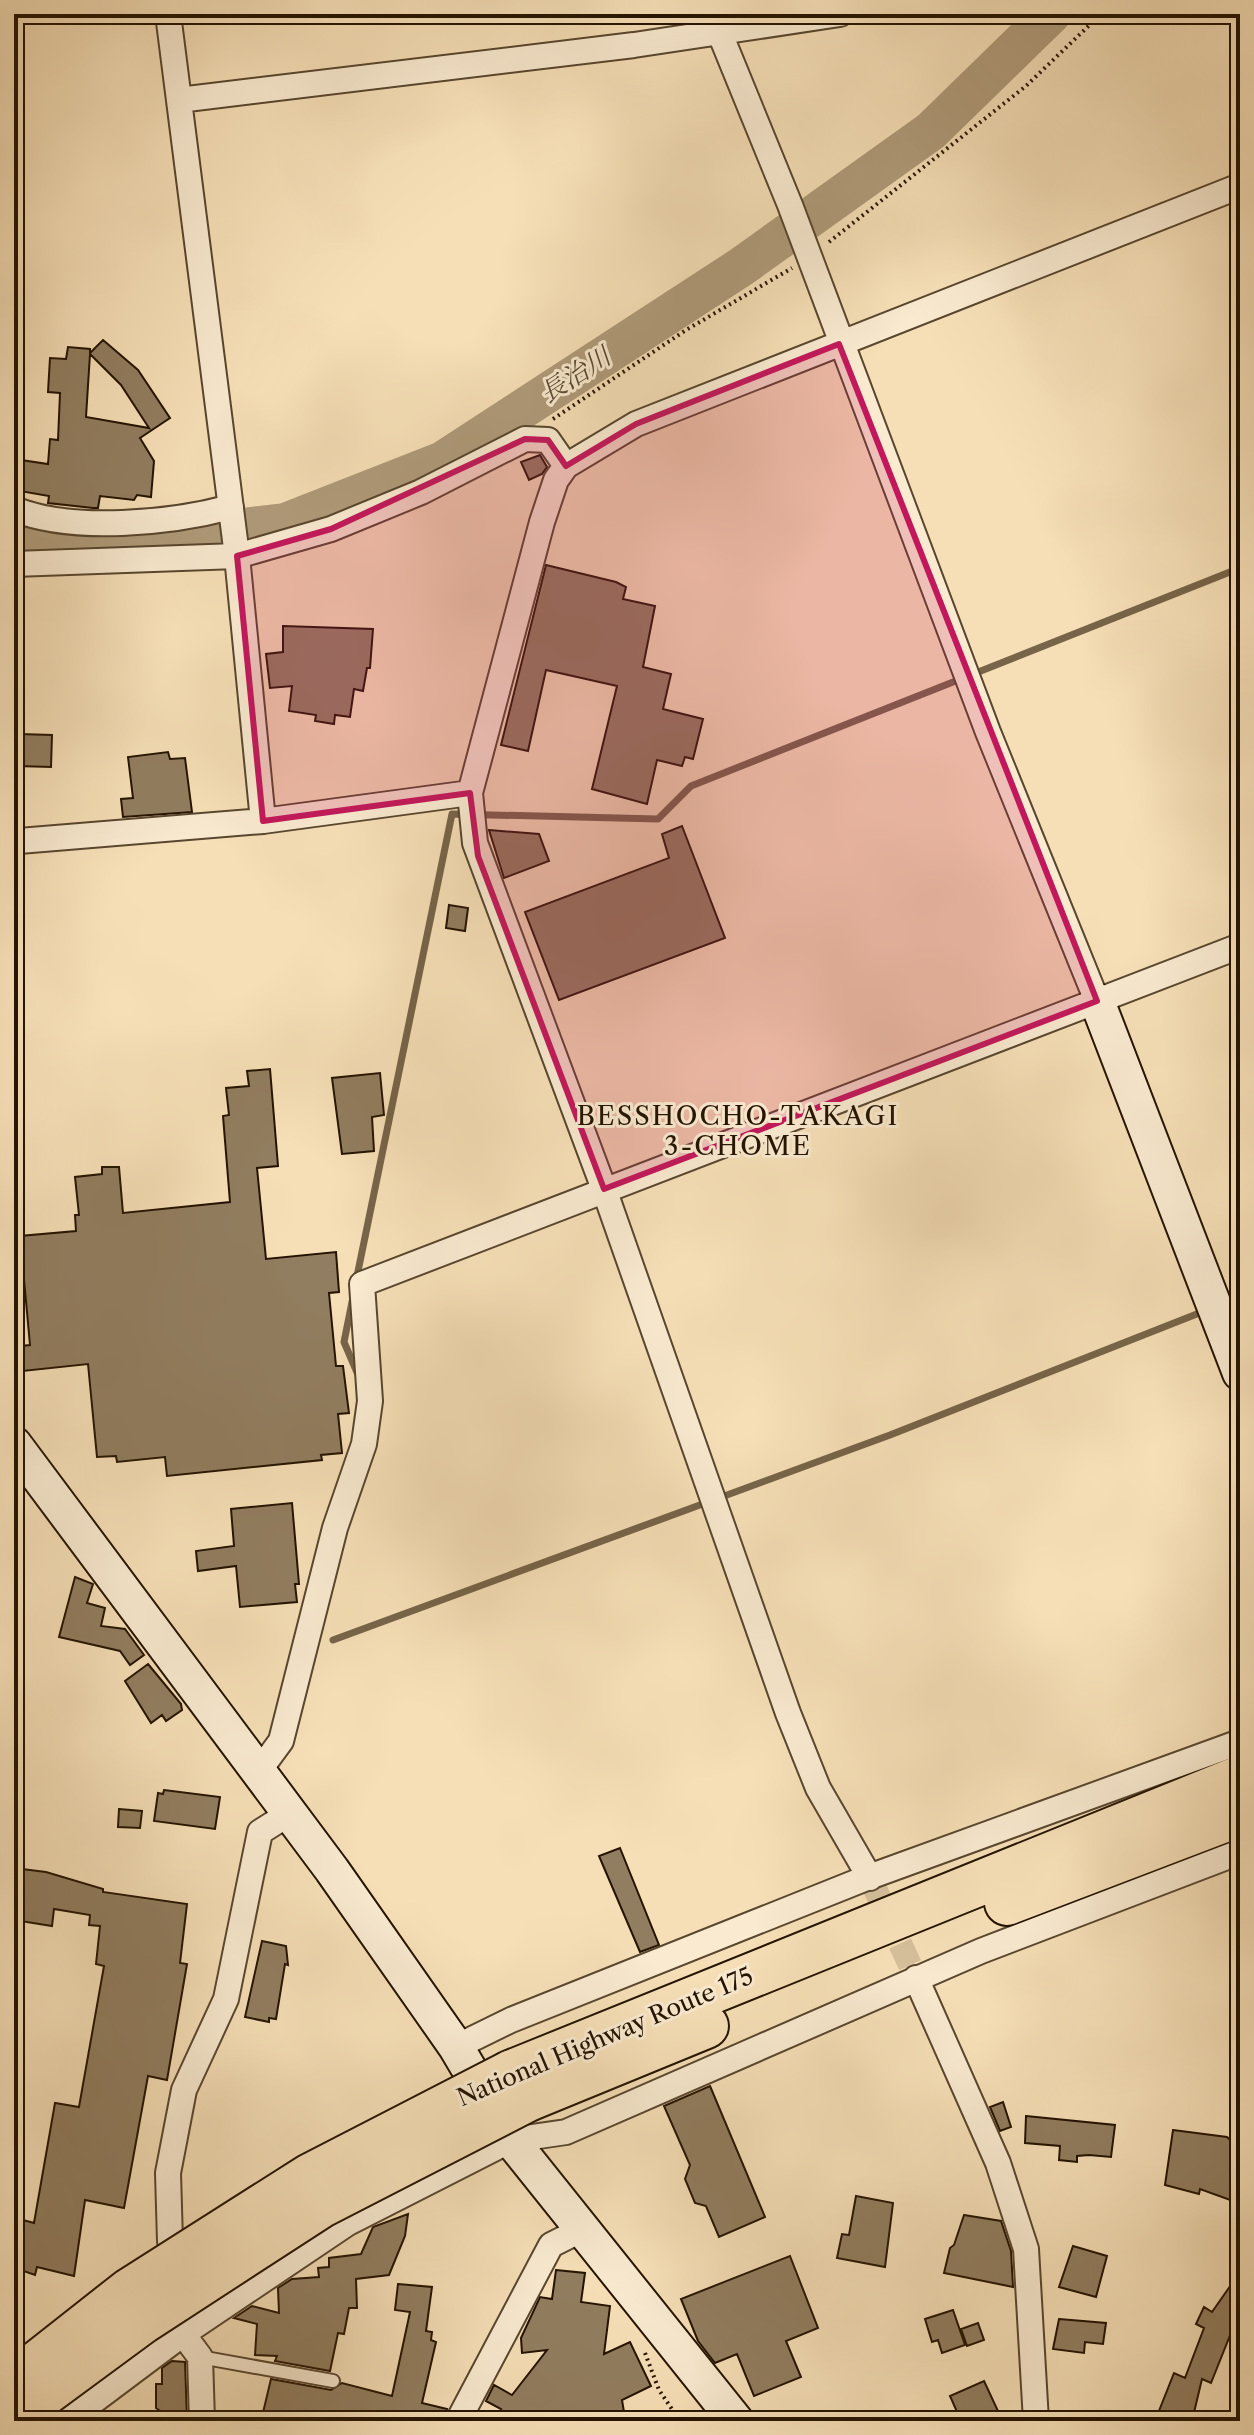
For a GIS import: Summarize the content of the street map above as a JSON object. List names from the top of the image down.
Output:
{
  "streets": {
    "highway": ["National Highway Route 175"]
  },
  "districts": ["BESSHOCHO-TAKAGI 3-CHOME"],
  "water": ["長治川"]
}
